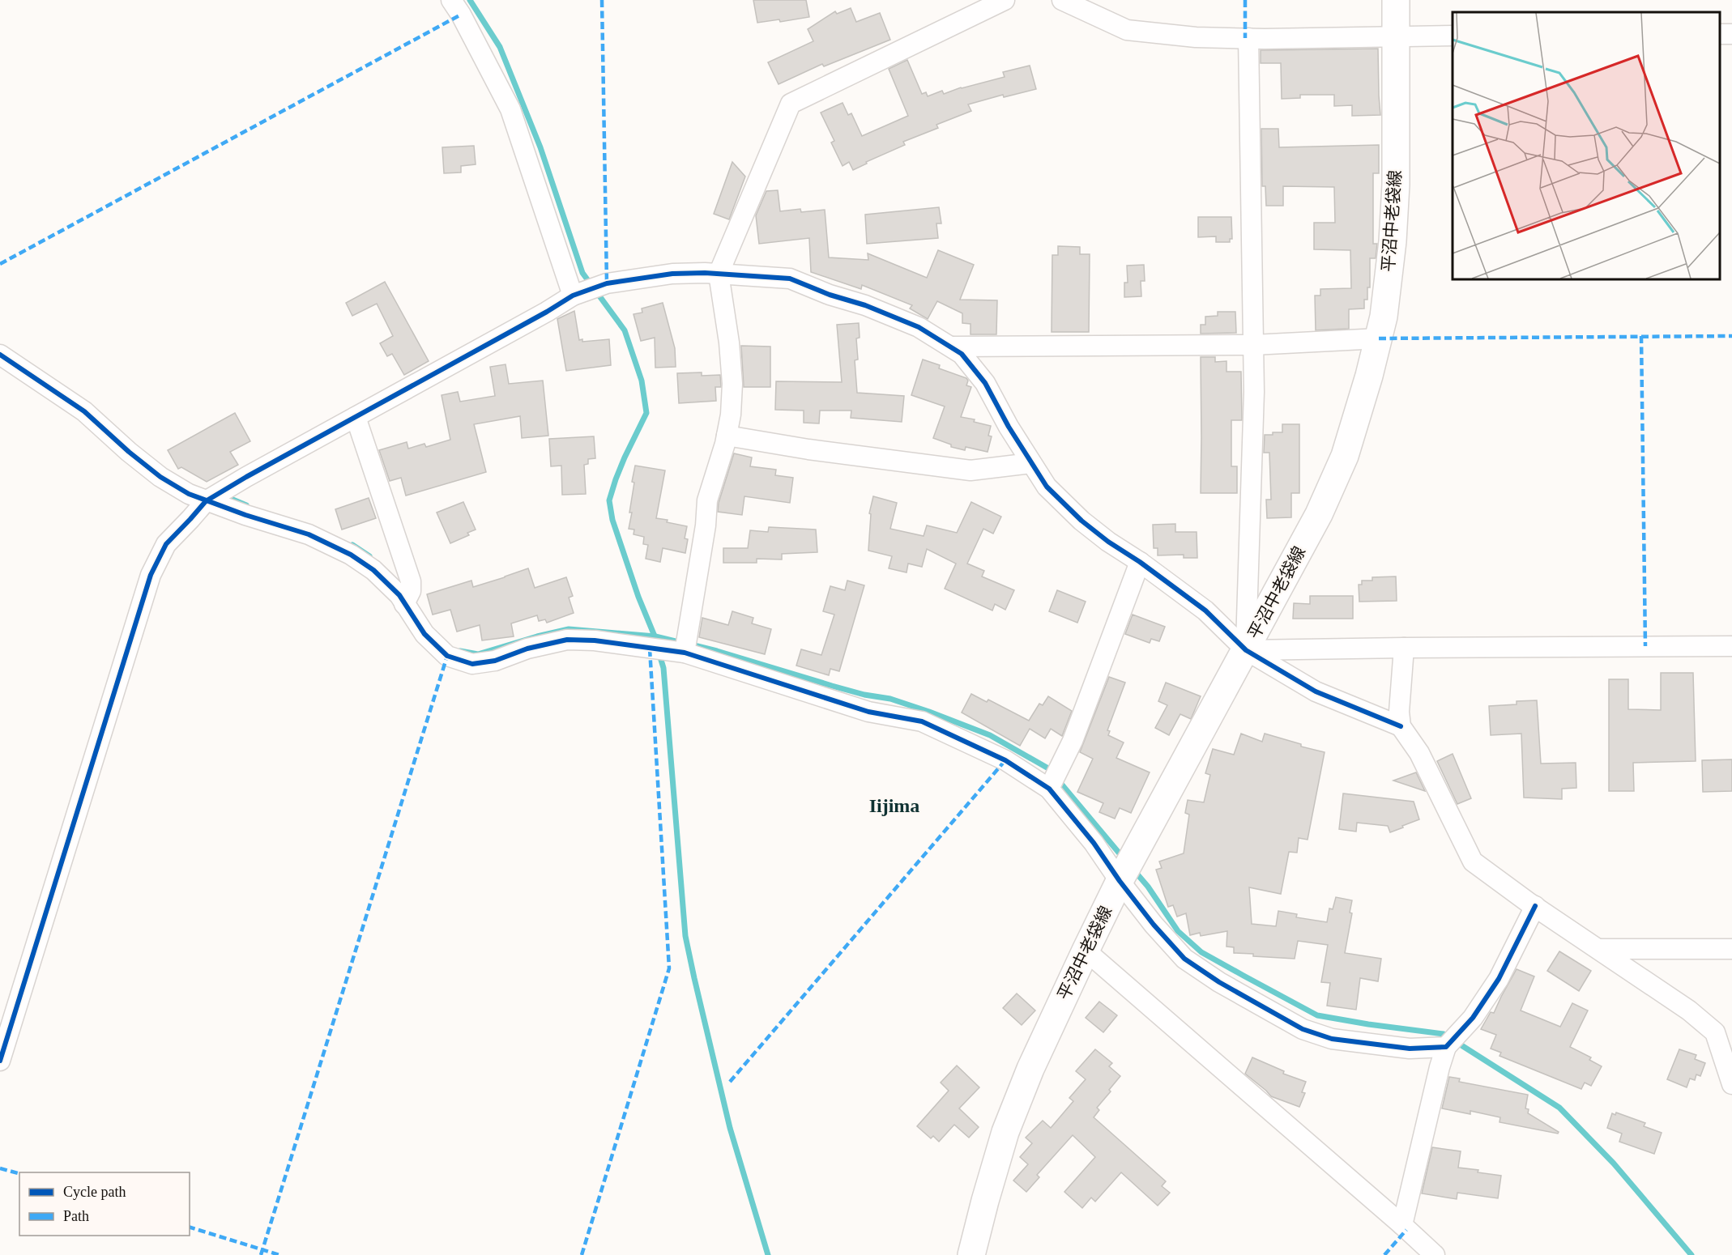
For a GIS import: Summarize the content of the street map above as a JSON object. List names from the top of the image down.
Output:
{
  "streets": {
    "main road": ["平沼中老袋線"]
  },
  "districts": ["Iijima"],
  "legend": ["Cycle path", "Path"]
}
